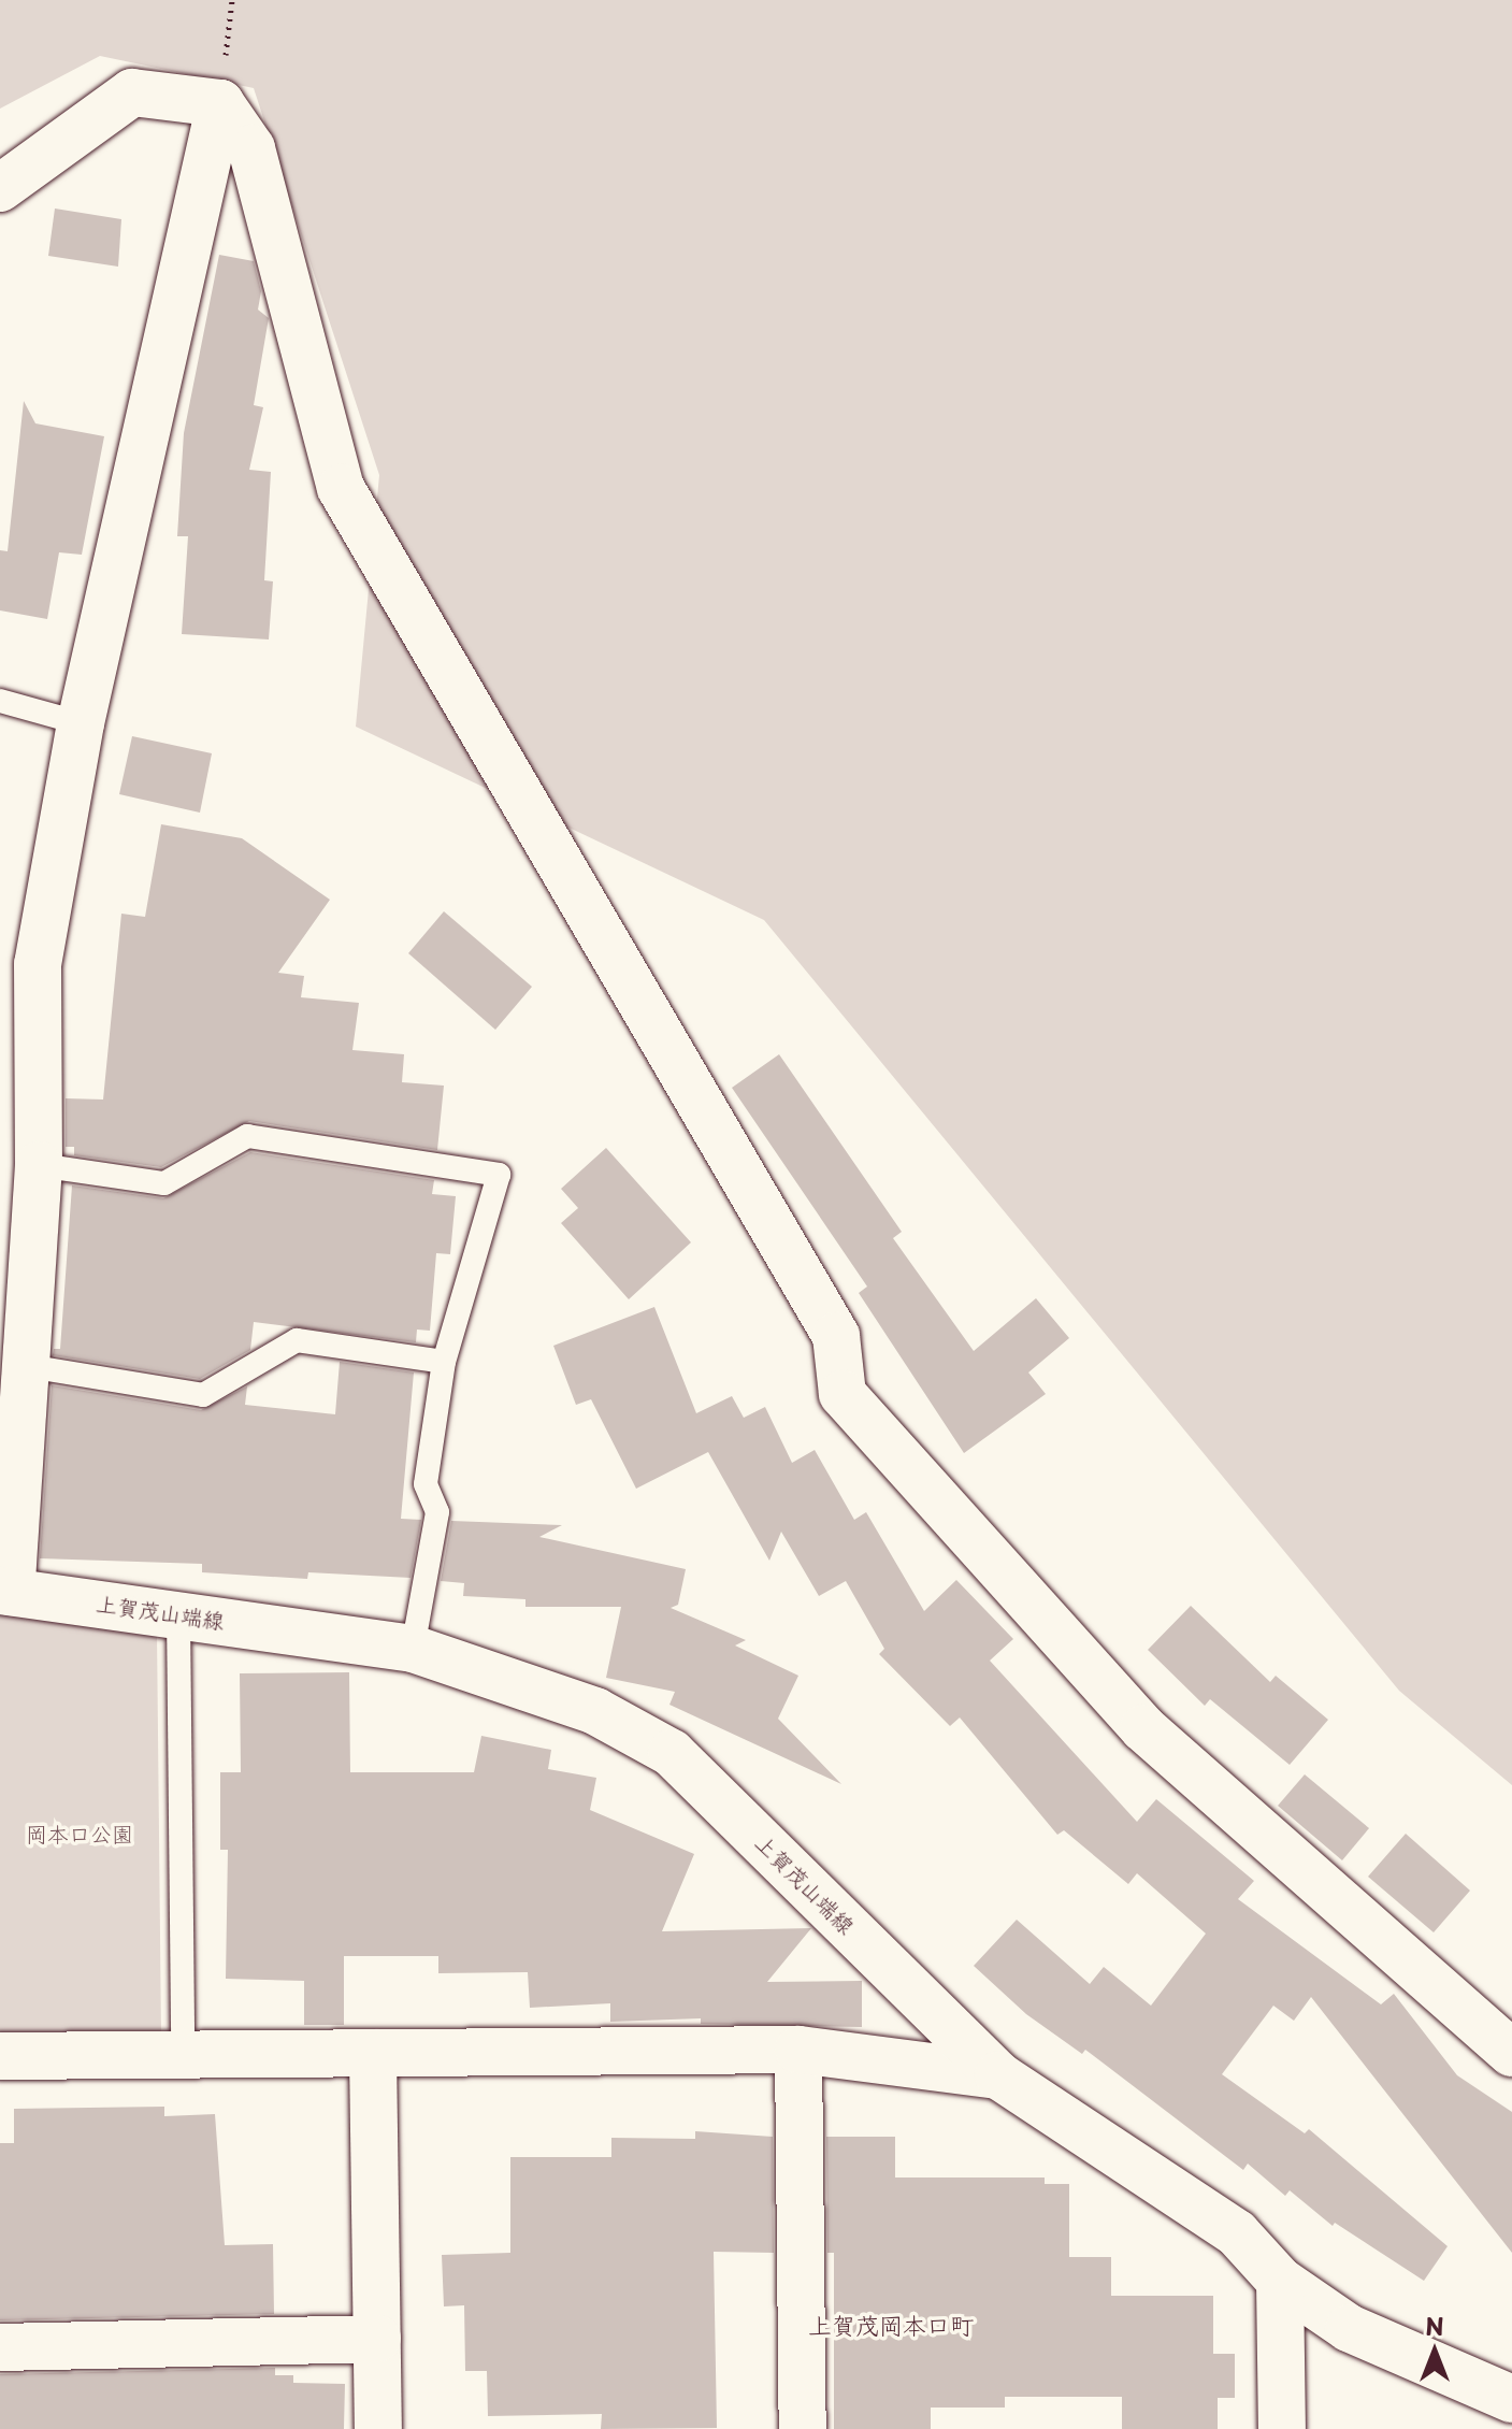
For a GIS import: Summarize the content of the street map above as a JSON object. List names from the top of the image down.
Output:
{
  "streets": {
    "street": ["上賀茂山端線"]
  },
  "districts": ["上賀茂岡本口町"],
  "parks": ["岡本口公園"],
  "north": "top"
}
